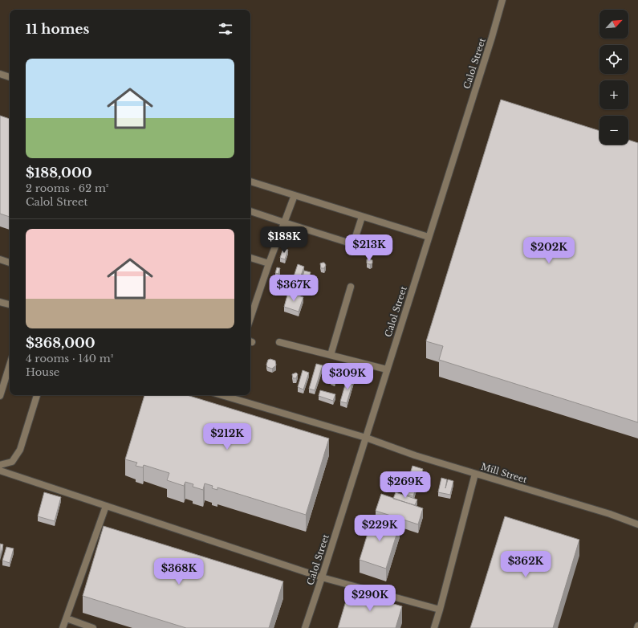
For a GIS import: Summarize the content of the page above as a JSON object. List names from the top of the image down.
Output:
{
  "streets": {
    "street": ["Calol Street", "Mill Street"]
  },
  "crossings": [
    ["Calol Street", "Mill Street"]
  ],
  "north": "top right",
  "page": {
    "map_buttons": ["+", "−"],
    "heading": "11 homes",
    "list": [
      {
        "name": "$188,000",
        "note": "2 rooms · 62 m² · Calol Street"
      },
      {
        "name": "$368,000",
        "note": "4 rooms · 140 m² · House"
      }
    ],
    "price": [
      "$188K",
      "$213K",
      "$202K",
      "$367K",
      "$309K",
      "$212K",
      "$269K",
      "$229K",
      "$362K",
      "$368K",
      "$290K"
    ]
  }
}
